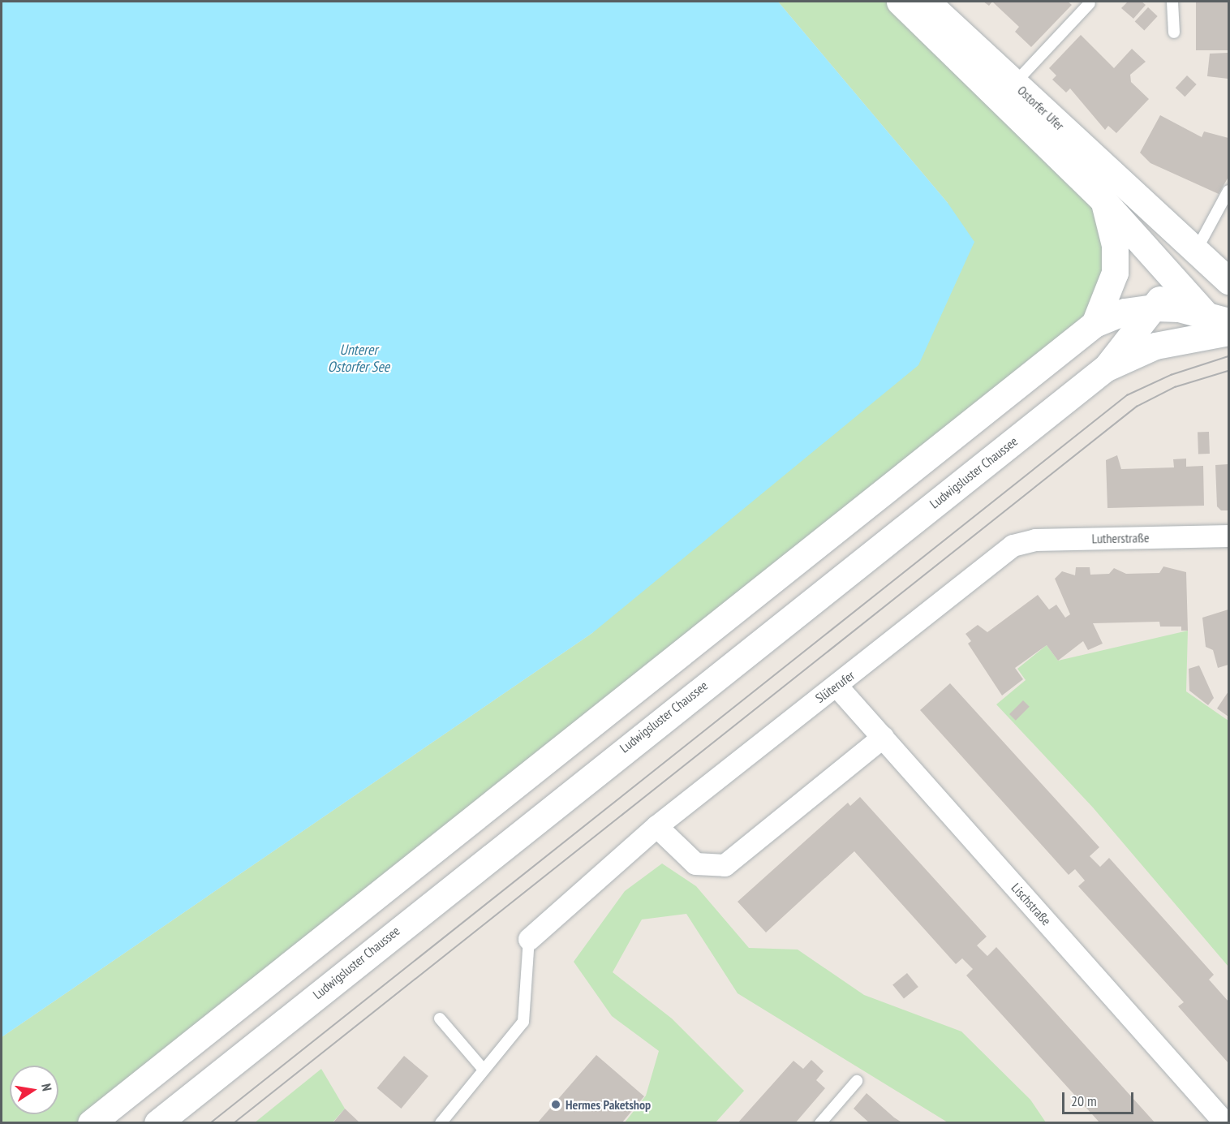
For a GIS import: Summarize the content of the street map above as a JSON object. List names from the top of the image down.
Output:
{
  "streets": {
    "street": [
      "Ostorfer Ufer",
      "Ludwigsluster Chaussee",
      "Lutherstraße",
      "Slüterufer",
      "Lischstraße"
    ]
  },
  "crossings": [
    ["Ostorfer Ufer", "Ludwigsluster Chaussee"],
    ["Lutherstraße", "Slüterufer"],
    ["Slüterufer", "Lischstraße"]
  ],
  "water": ["Unterer Ostorfer See"],
  "places": ["Hermes Paketshop"],
  "scale_bar": "20 m",
  "north": "right"
}
